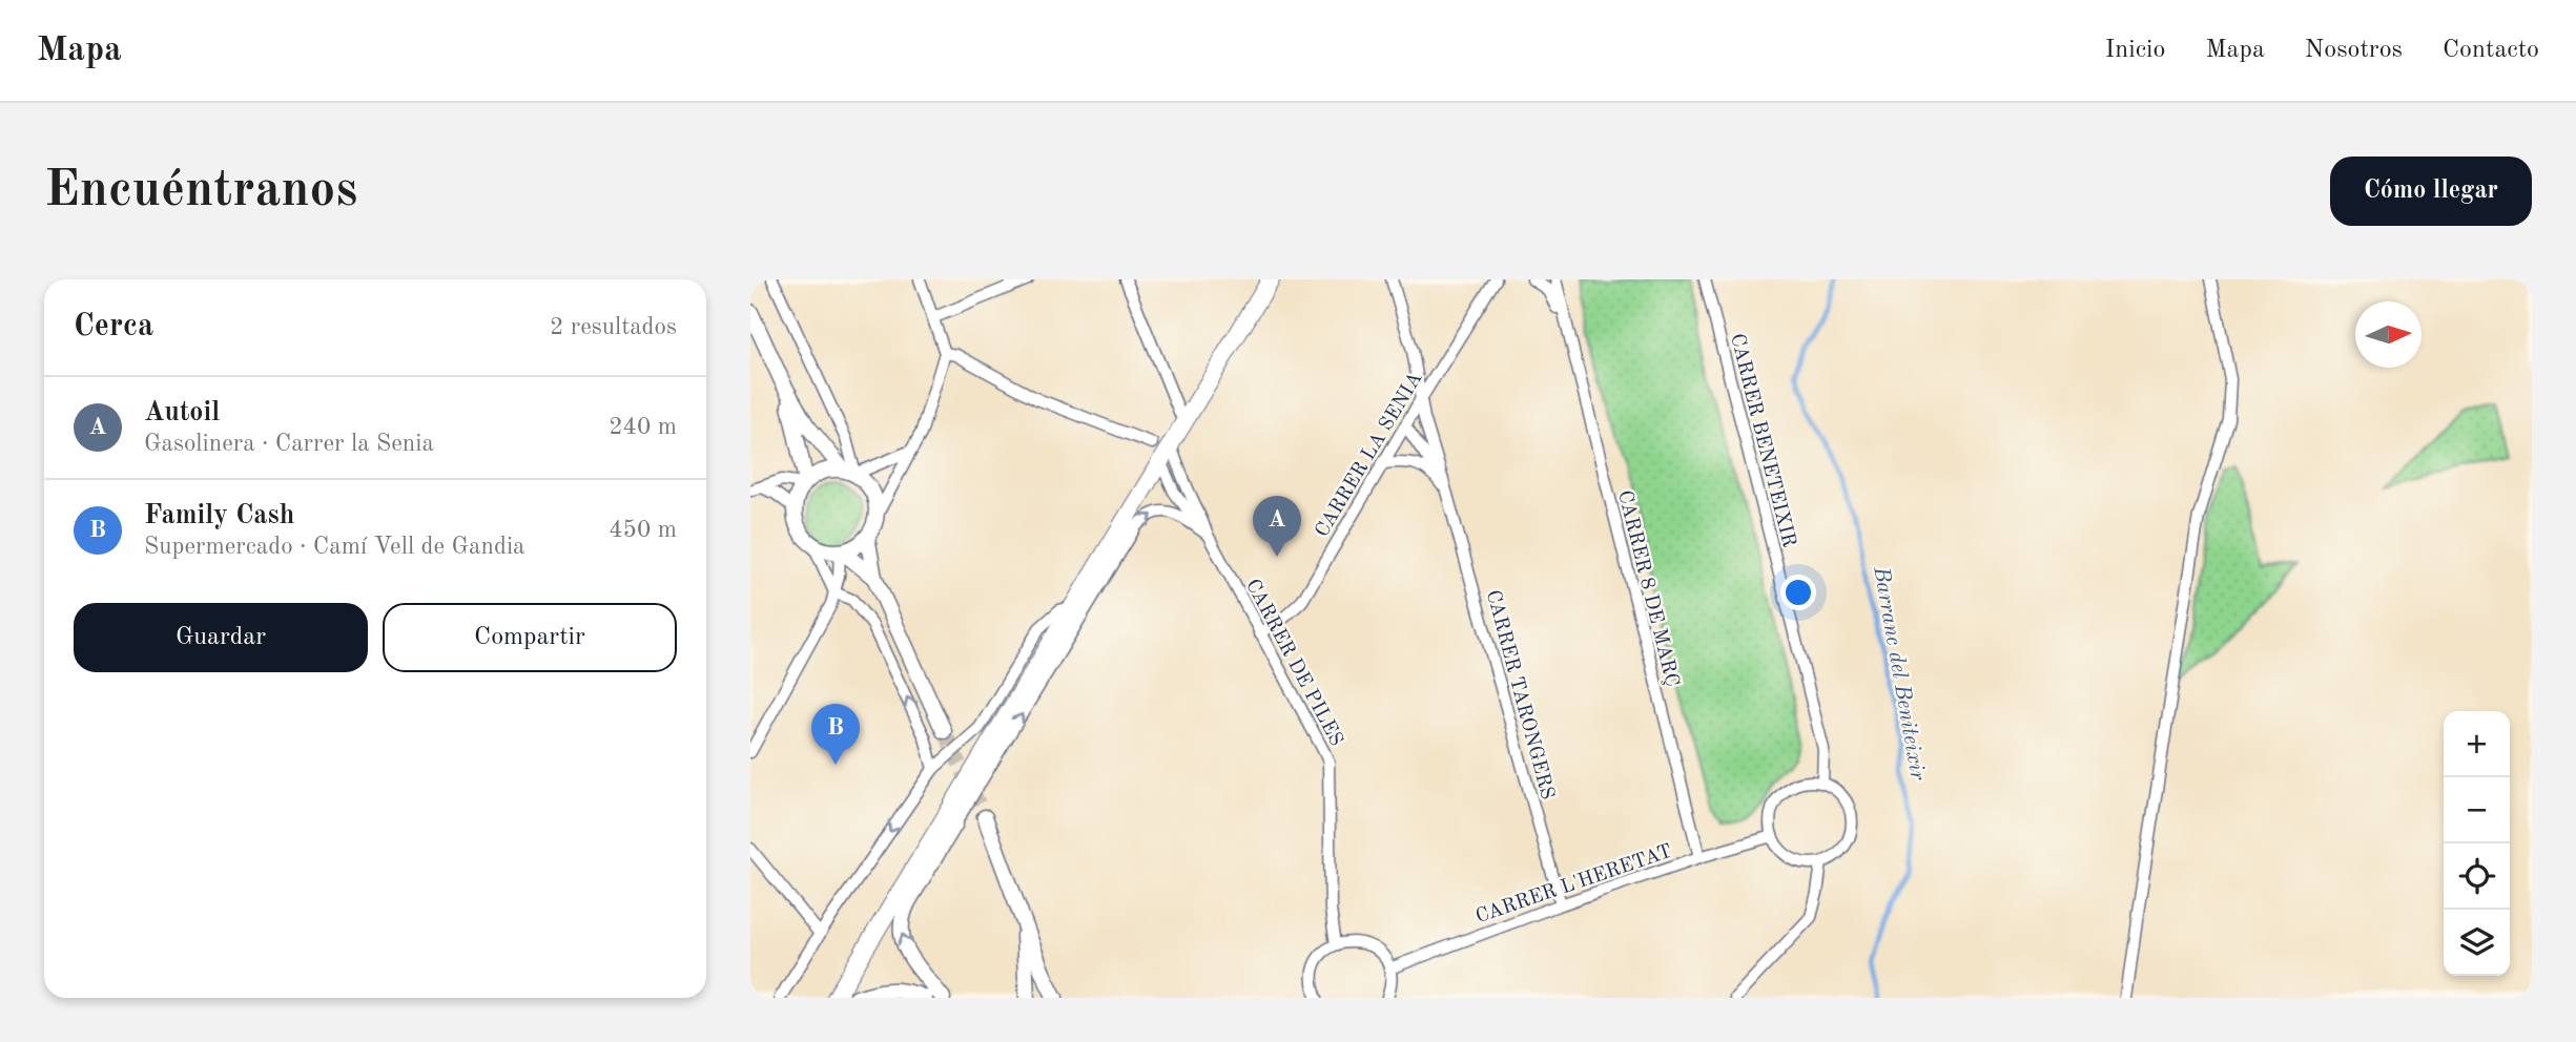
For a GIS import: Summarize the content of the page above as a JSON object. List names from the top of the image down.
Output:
{
  "streets": {
    "street": [
      "CARRER BENETEIXIR",
      "CARRER LA SENIA",
      "CARRER 8 DE MARÇ",
      "CARRER DE PILES",
      "CARRER TARONGERS",
      "CARRER L'HERETAT"
    ]
  },
  "crossings": [
    ["CARRER BENETEIXIR", "CARRER L'HERETAT"],
    ["CARRER LA SENIA", "CARRER DE PILES"],
    ["CARRER LA SENIA", "CARRER TARONGERS"],
    ["CARRER 8 DE MARÇ", "CARRER L'HERETAT"],
    ["CARRER TARONGERS", "CARRER L'HERETAT"]
  ],
  "water": ["Barranc del Beniteixir"],
  "north": "right",
  "page": {
    "header": "Mapa",
    "nav": [
      "Inicio",
      "Mapa",
      "Nosotros",
      "Contacto"
    ],
    "buttons": [
      "Cómo llegar",
      ["Guardar", "Compartir"]
    ],
    "title": "Encuéntranos",
    "heading": ["Cerca", "2 resultados"],
    "list": [
      {
        "mark": "A",
        "name": "Autoil",
        "note": "Gasolinera · Carrer la Senia",
        "value": "240 m"
      },
      {
        "mark": "B",
        "name": "Family Cash",
        "note": "Supermercado · Camí Vell de Gandia",
        "value": "450 m"
      }
    ],
    "pins": ["A", "B"],
    "map_buttons": ["+", "−"]
  }
}
